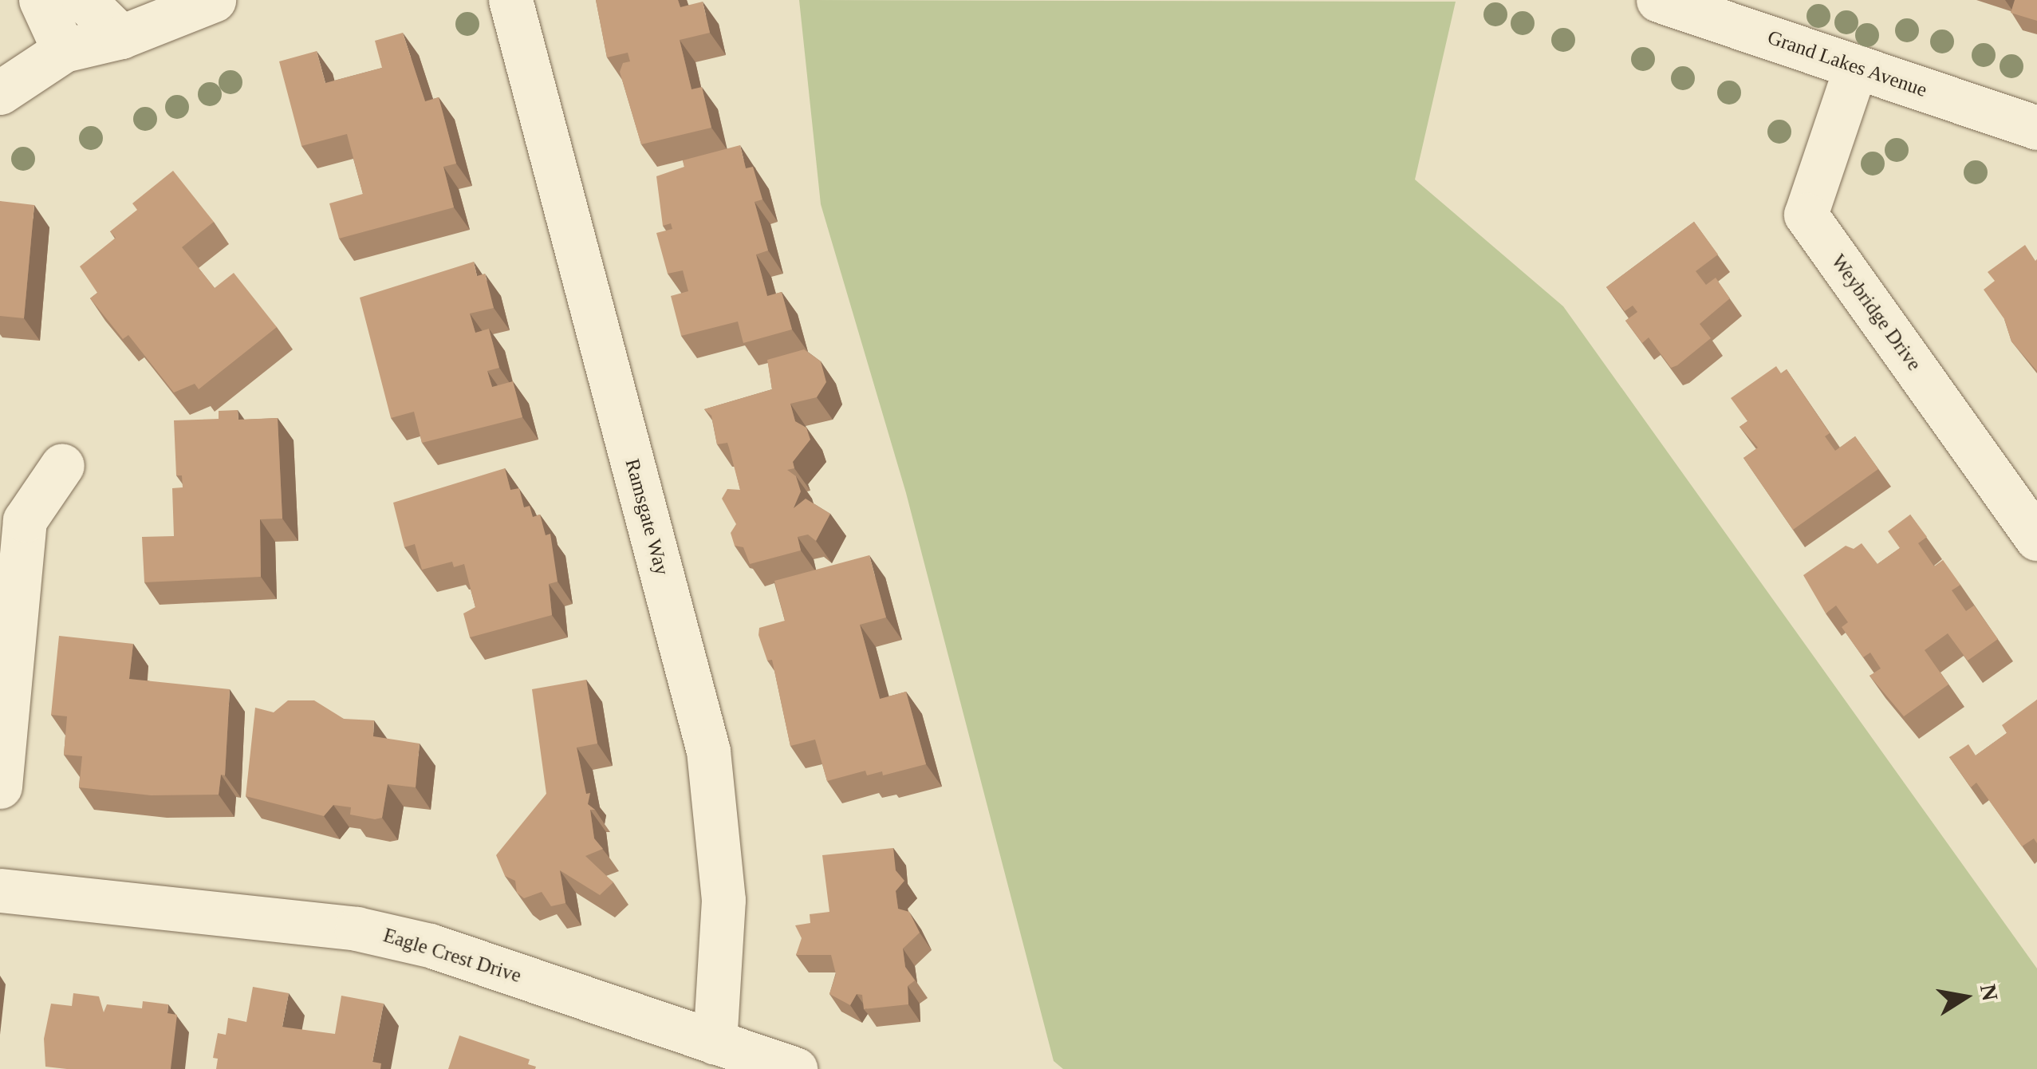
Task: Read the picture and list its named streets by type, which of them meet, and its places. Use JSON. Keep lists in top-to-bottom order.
{
  "streets": {
    "street": [
      "Grand Lakes Avenue",
      "Weybridge Drive",
      "Ramsgate Way",
      "Eagle Crest Drive"
    ]
  },
  "crossings": [
    ["Grand Lakes Avenue", "Weybridge Drive"],
    ["Ramsgate Way", "Eagle Crest Drive"]
  ],
  "north": "right"
}
